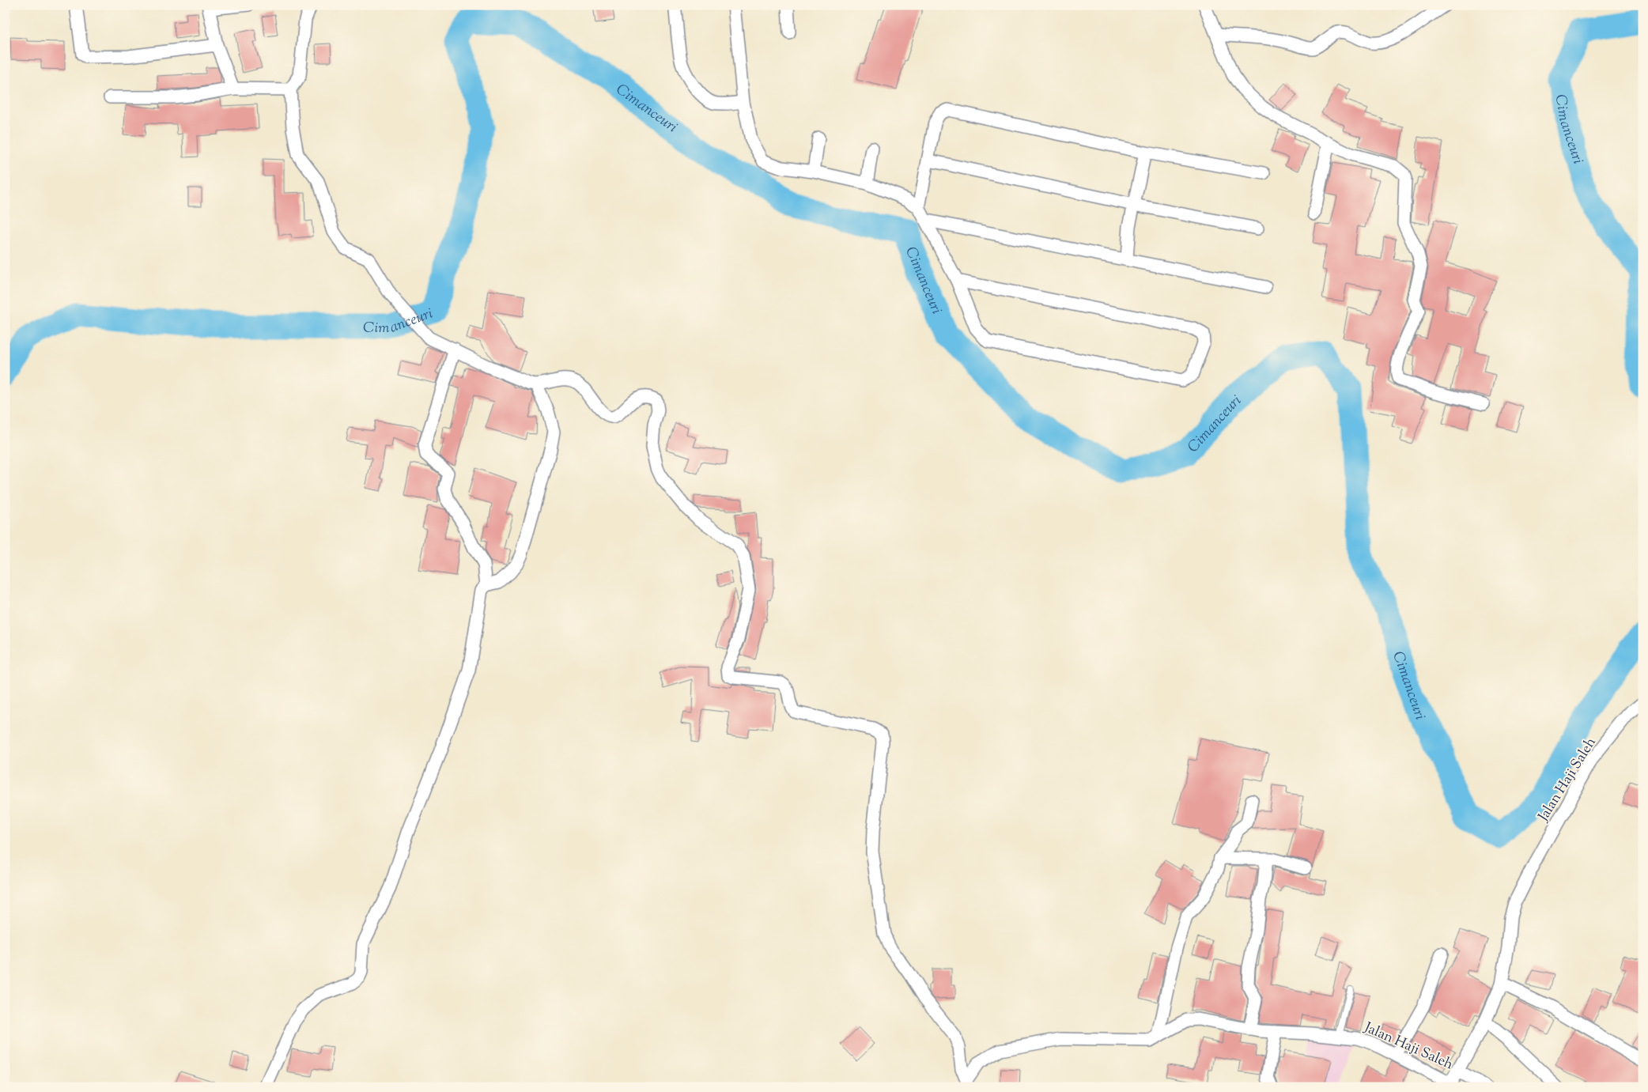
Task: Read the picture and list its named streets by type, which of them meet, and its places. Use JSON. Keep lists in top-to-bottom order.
{
  "streets": {
    "street": ["Jalan Haji Saleh"]
  },
  "water": ["Cimanceuri"]
}
